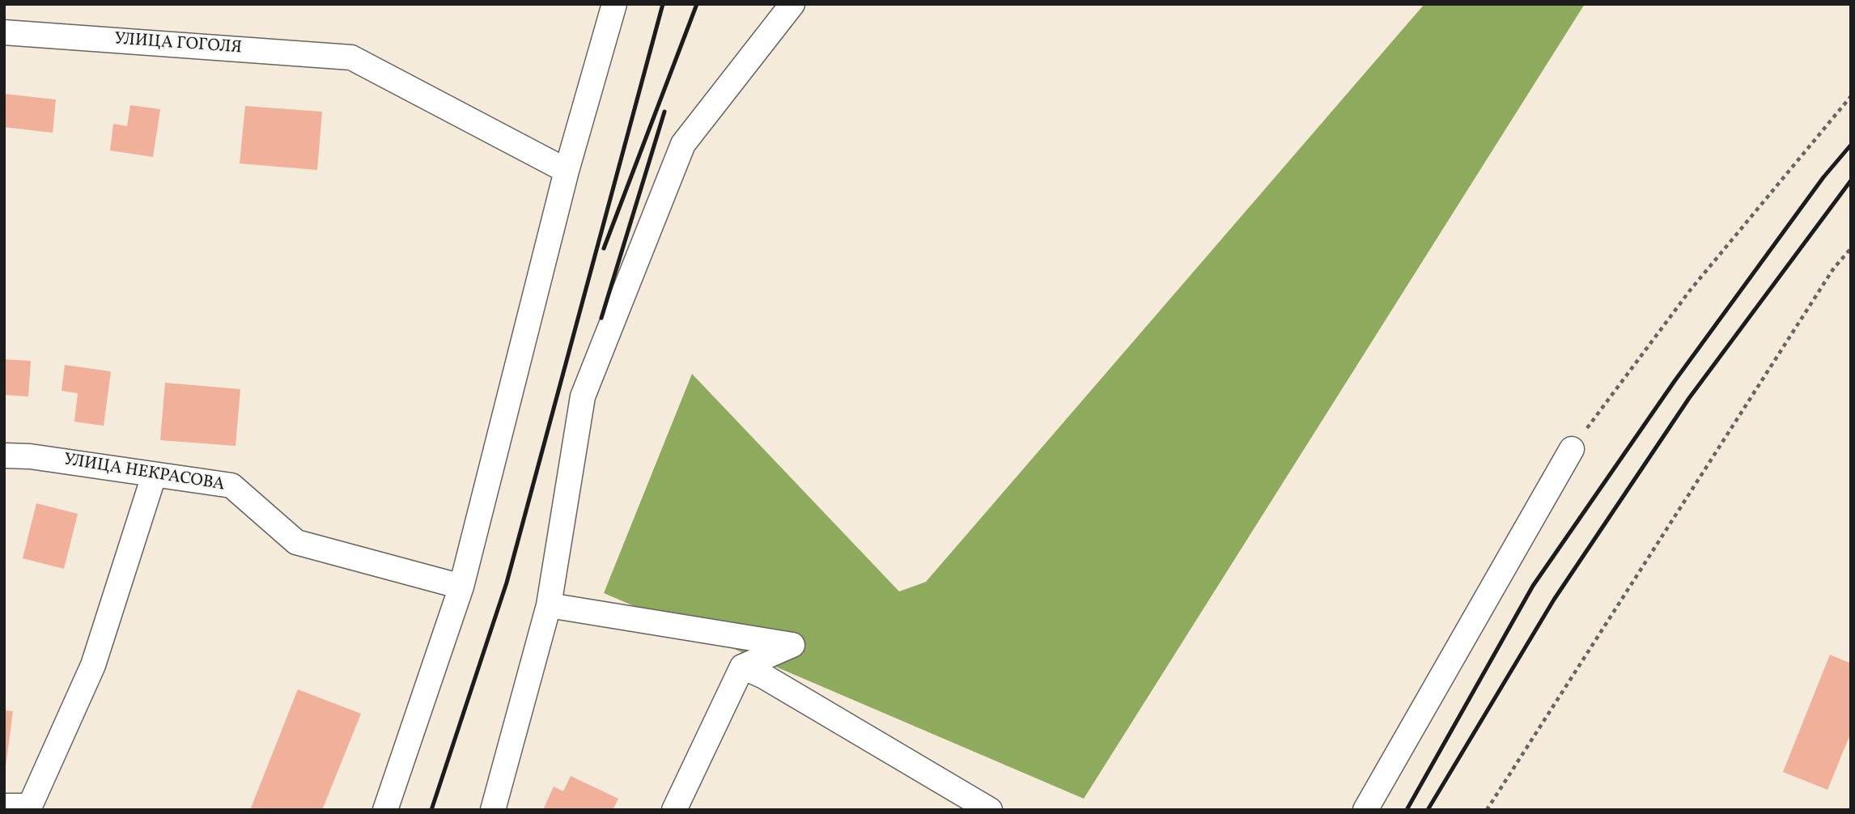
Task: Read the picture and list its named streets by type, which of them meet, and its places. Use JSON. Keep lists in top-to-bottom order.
{
  "streets": {
    "street": ["УЛИЦА ГОГОЛЯ", "УЛИЦА НЕКРАСОВА"]
  }
}
